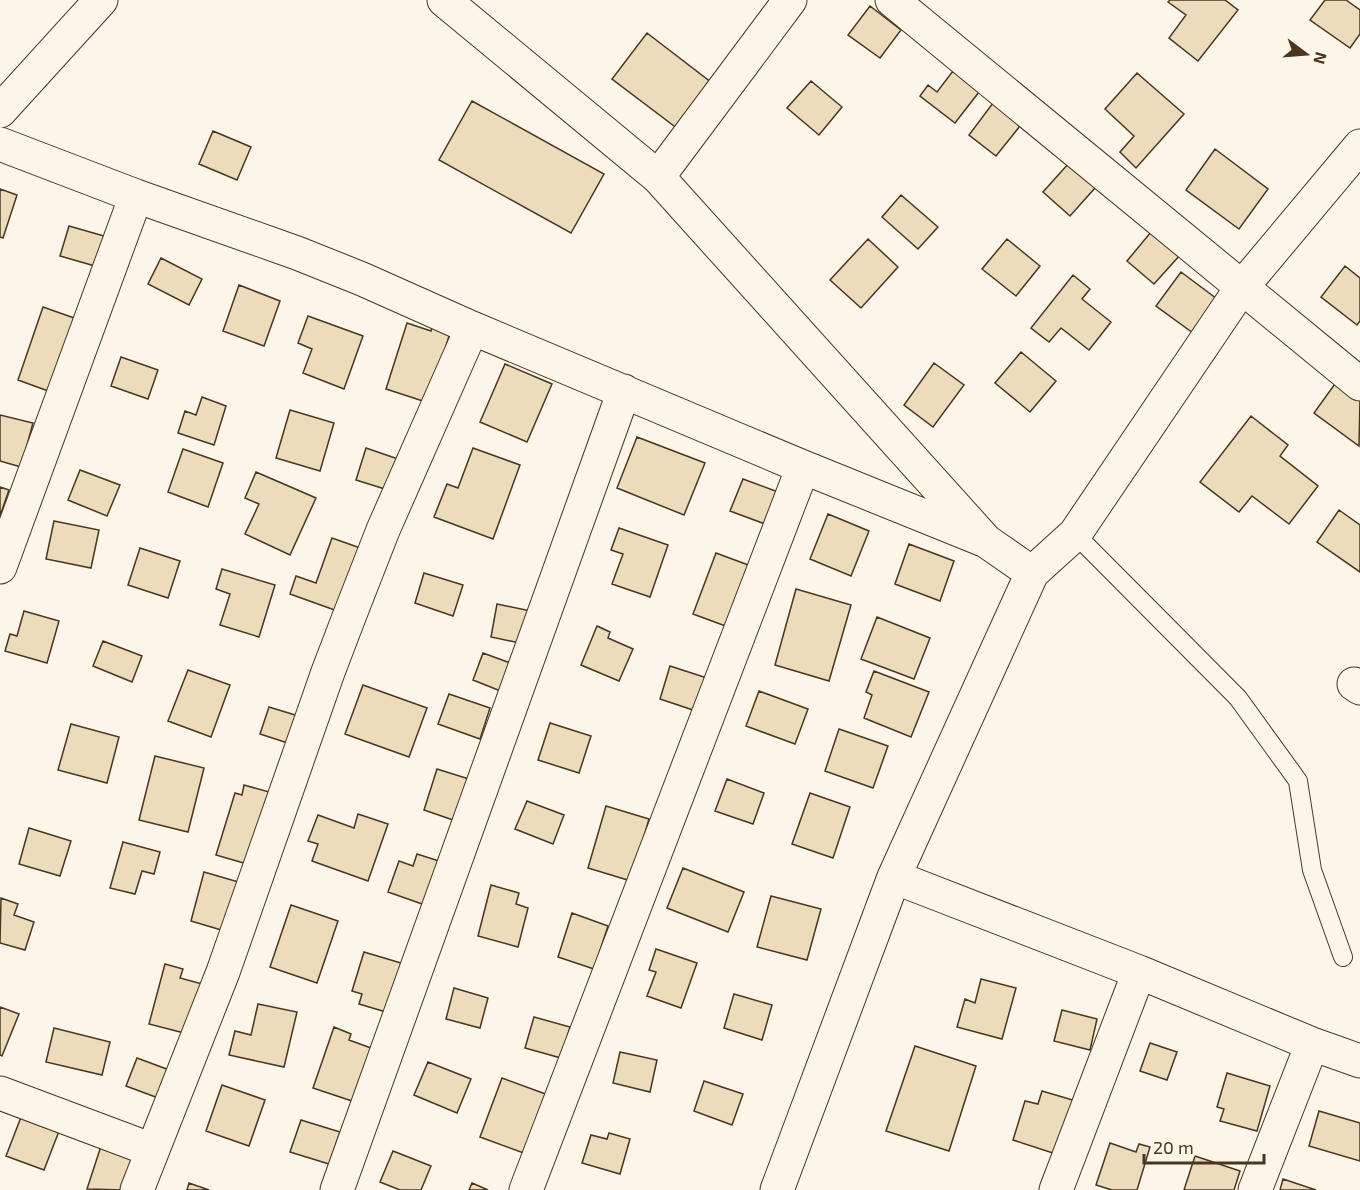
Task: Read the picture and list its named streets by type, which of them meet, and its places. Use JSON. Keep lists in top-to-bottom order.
{
  "scale_bar": "20 m",
  "north": "right"
}
